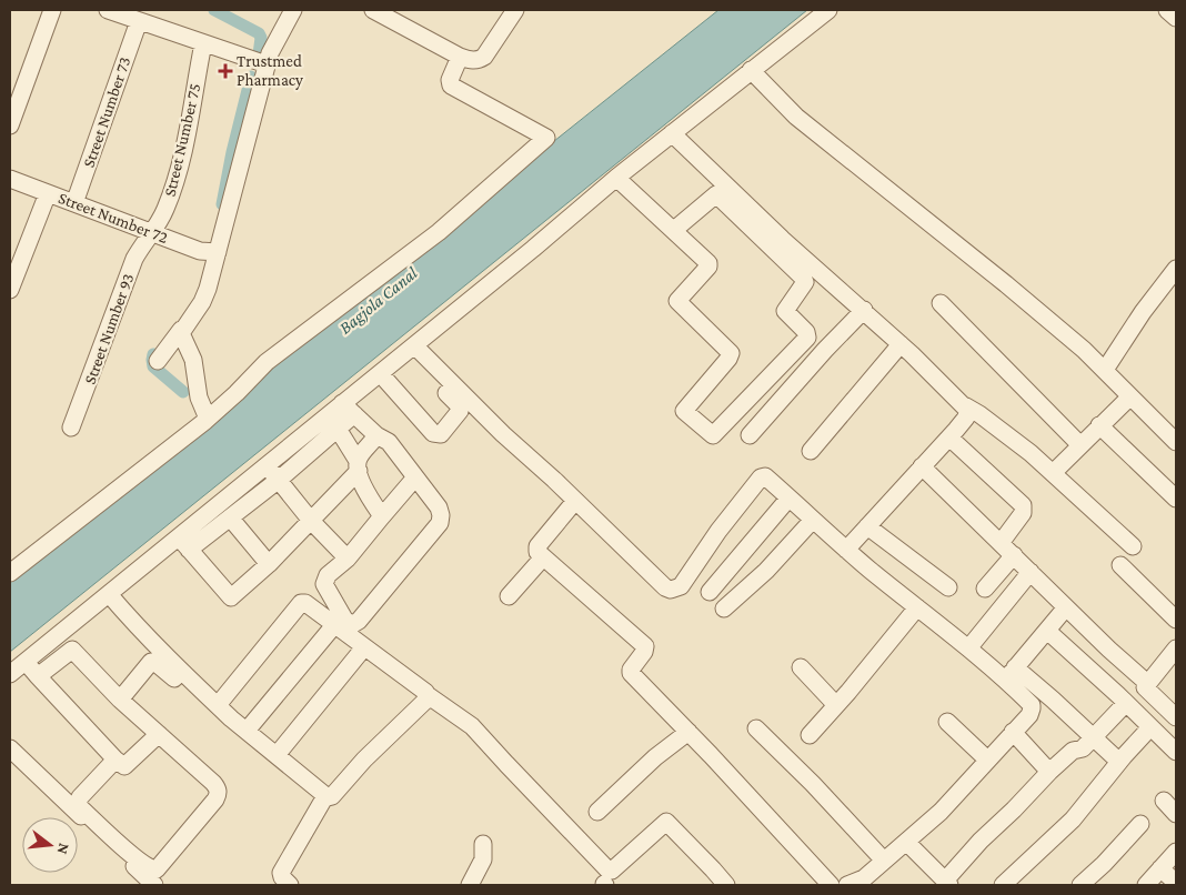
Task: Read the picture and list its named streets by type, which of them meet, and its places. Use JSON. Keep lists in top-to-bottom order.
{
  "streets": {
    "street": [
      "Street Number 73",
      "Street Number 75",
      "Street Number 72",
      "Street Number 93"
    ]
  },
  "crossings": [
    ["Street Number 73", "Street Number 72"],
    ["Street Number 75", "Street Number 72"],
    ["Street Number 75", "Street Number 93"],
    ["Street Number 72", "Street Number 93"]
  ],
  "water": ["Bagjola Canal"],
  "places": {
    "health": ["Trustmed Pharmacy"]
  },
  "north": "right"
}
